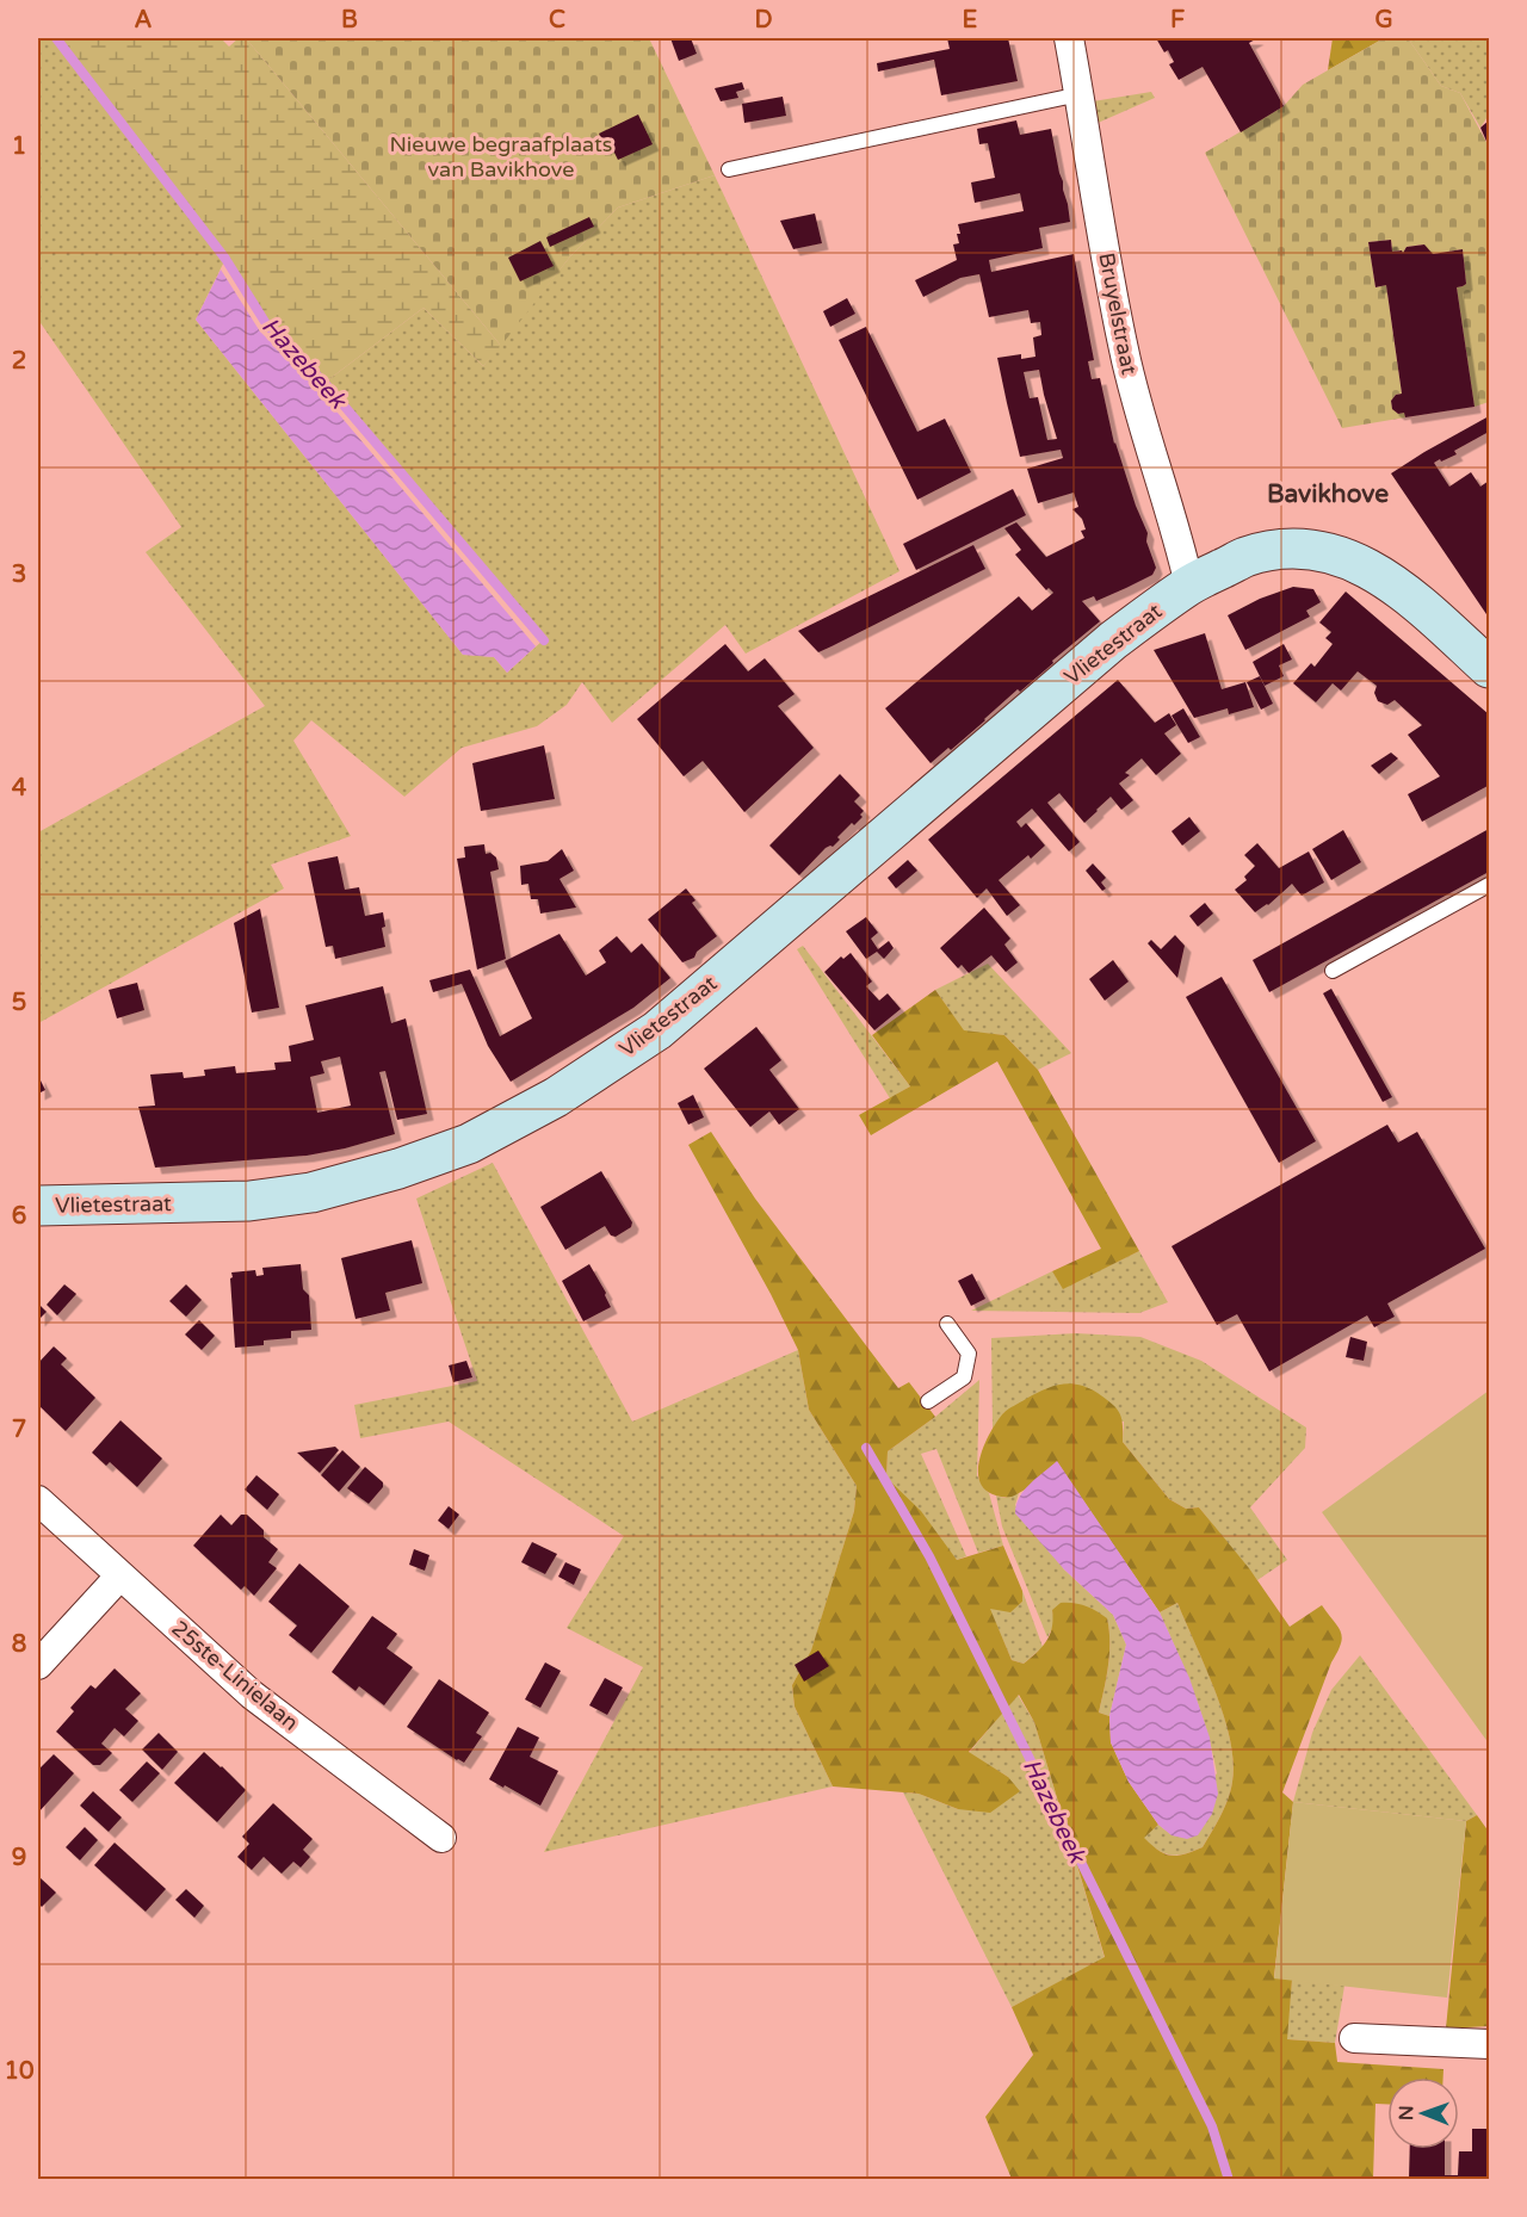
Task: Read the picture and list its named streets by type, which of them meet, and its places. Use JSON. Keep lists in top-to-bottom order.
{
  "streets": {
    "street": ["Bruyelstraat", "Vlietestraat", "25ste-Linielaan"]
  },
  "crossings": [
    ["Bruyelstraat", "Vlietestraat"]
  ],
  "districts": ["Bavikhove"],
  "water": ["Hazebeek"],
  "parks": ["Nieuwe begraafplaats van Bavikhove"],
  "north": "left",
  "grid": {
    "columns": [
      "A",
      "B",
      "C",
      "D",
      "E",
      "F",
      "G"
    ],
    "rows": [
      "1",
      "2",
      "3",
      "4",
      "5",
      "6",
      "7",
      "8",
      "9",
      "10"
    ]
  }
}
